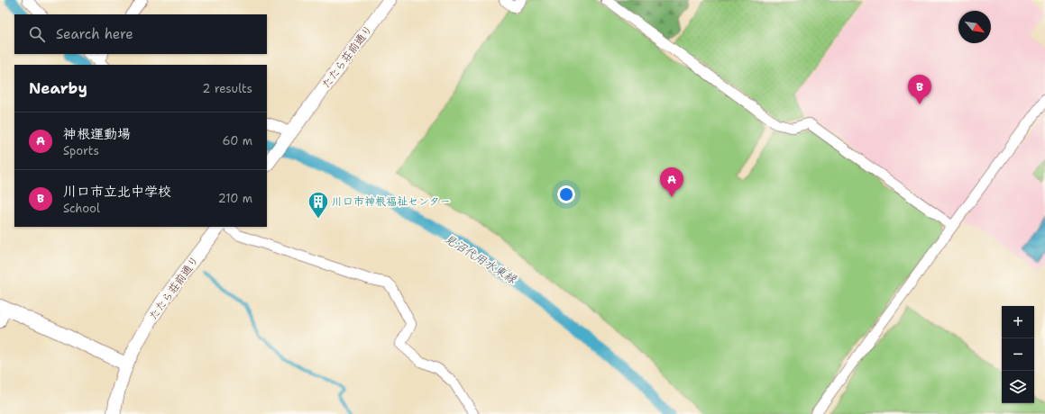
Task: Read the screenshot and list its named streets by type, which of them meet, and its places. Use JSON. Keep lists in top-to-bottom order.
{
  "streets": {
    "street": ["たたら荘前通り"]
  },
  "water": ["見沼代用水東縁"],
  "places": {
    "building": ["川口市神根福祉センター"]
  },
  "north": "bottom right",
  "page": {
    "search": "Search here",
    "heading": ["Nearby", "2 results"],
    "pins": ["B", "A"],
    "list": [
      {
        "mark": "A",
        "name": "神根運動場",
        "note": "Sports",
        "value": "60 m"
      },
      {
        "mark": "B",
        "name": "川口市立北中学校",
        "note": "School",
        "value": "210 m"
      }
    ],
    "map_buttons": ["+", "−"]
  }
}
